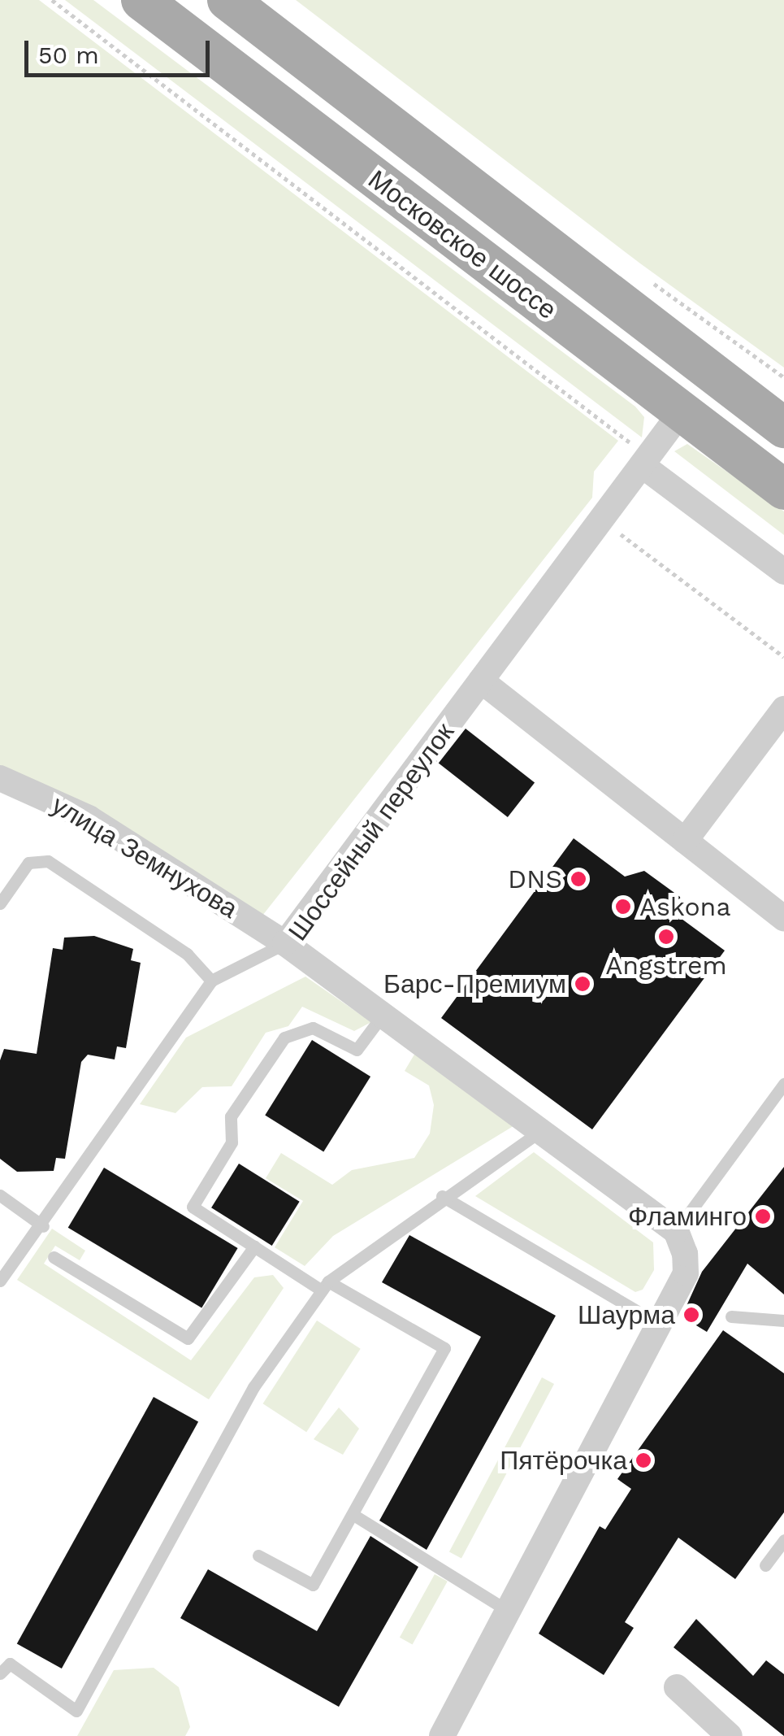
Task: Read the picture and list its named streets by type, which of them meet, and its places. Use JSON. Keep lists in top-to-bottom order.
{
  "streets": {
    "main road": ["Московское шоссе"],
    "street": ["Шоссейный переулок", "улица Земнухова"]
  },
  "crossings": [
    ["Московское шоссе", "Шоссейный переулок"],
    ["Шоссейный переулок", "улица Земнухова"]
  ],
  "places": [
    "DNS",
    "Askona",
    "Angstrem",
    "Барс-Премиум",
    "Фламинго",
    "Шаурма",
    "Пятёрочка"
  ],
  "scale_bar": "50 m"
}
